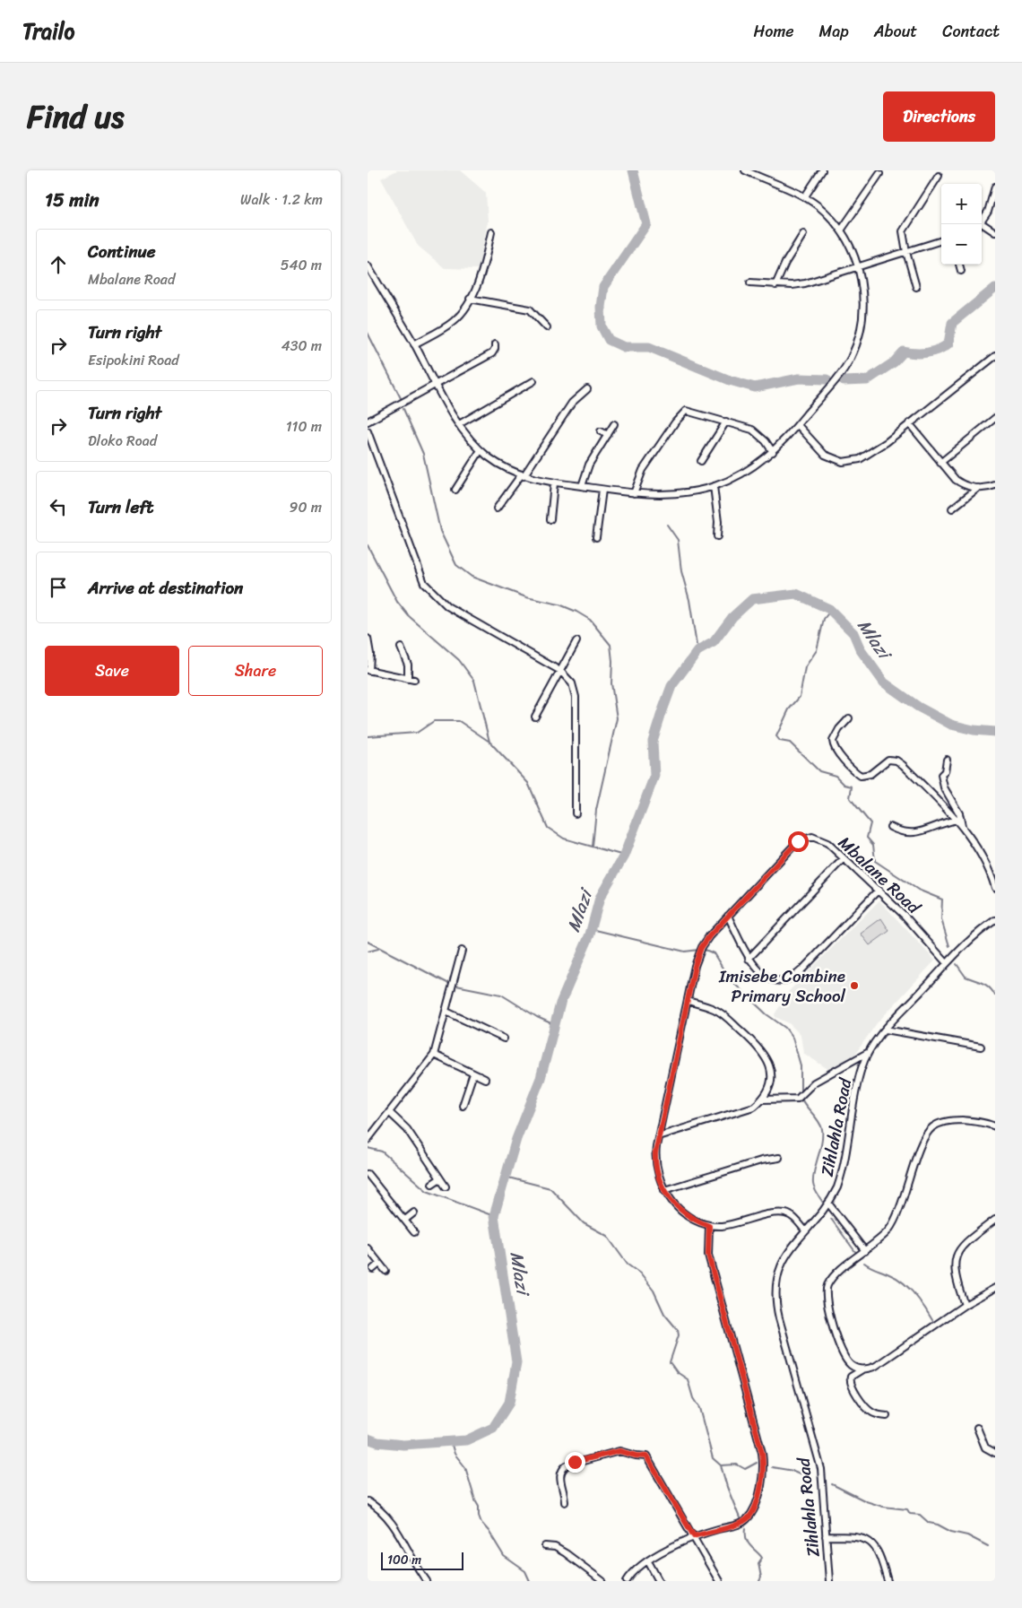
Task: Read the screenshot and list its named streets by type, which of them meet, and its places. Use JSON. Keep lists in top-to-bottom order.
{
  "streets": {
    "street": ["Mbalane Road", "Zihlahla Road"]
  },
  "crossings": [
    ["Mbalane Road", "Zihlahla Road"]
  ],
  "water": ["Mlazi"],
  "places": ["Imisebe Combine Primary School"],
  "scale_bar": "100 m",
  "page": {
    "header": "Trailo",
    "nav": [
      "Home",
      "Map",
      "About",
      "Contact"
    ],
    "title": "Find us",
    "buttons": [
      "Directions",
      ["Save", "Share"]
    ],
    "heading": ["15 min", "Walk · 1.2 km"],
    "map_buttons": ["+", "−"],
    "list": [
      ["Continue", "Mbalane Road", "540 m"],
      ["Turn right", "Esipokini Road", "430 m"],
      ["Turn right", "Dloko Road", "110 m"],
      ["Turn left", "90 m"],
      "Arrive at destination"
    ],
    "scale": "100 m"
  }
}
